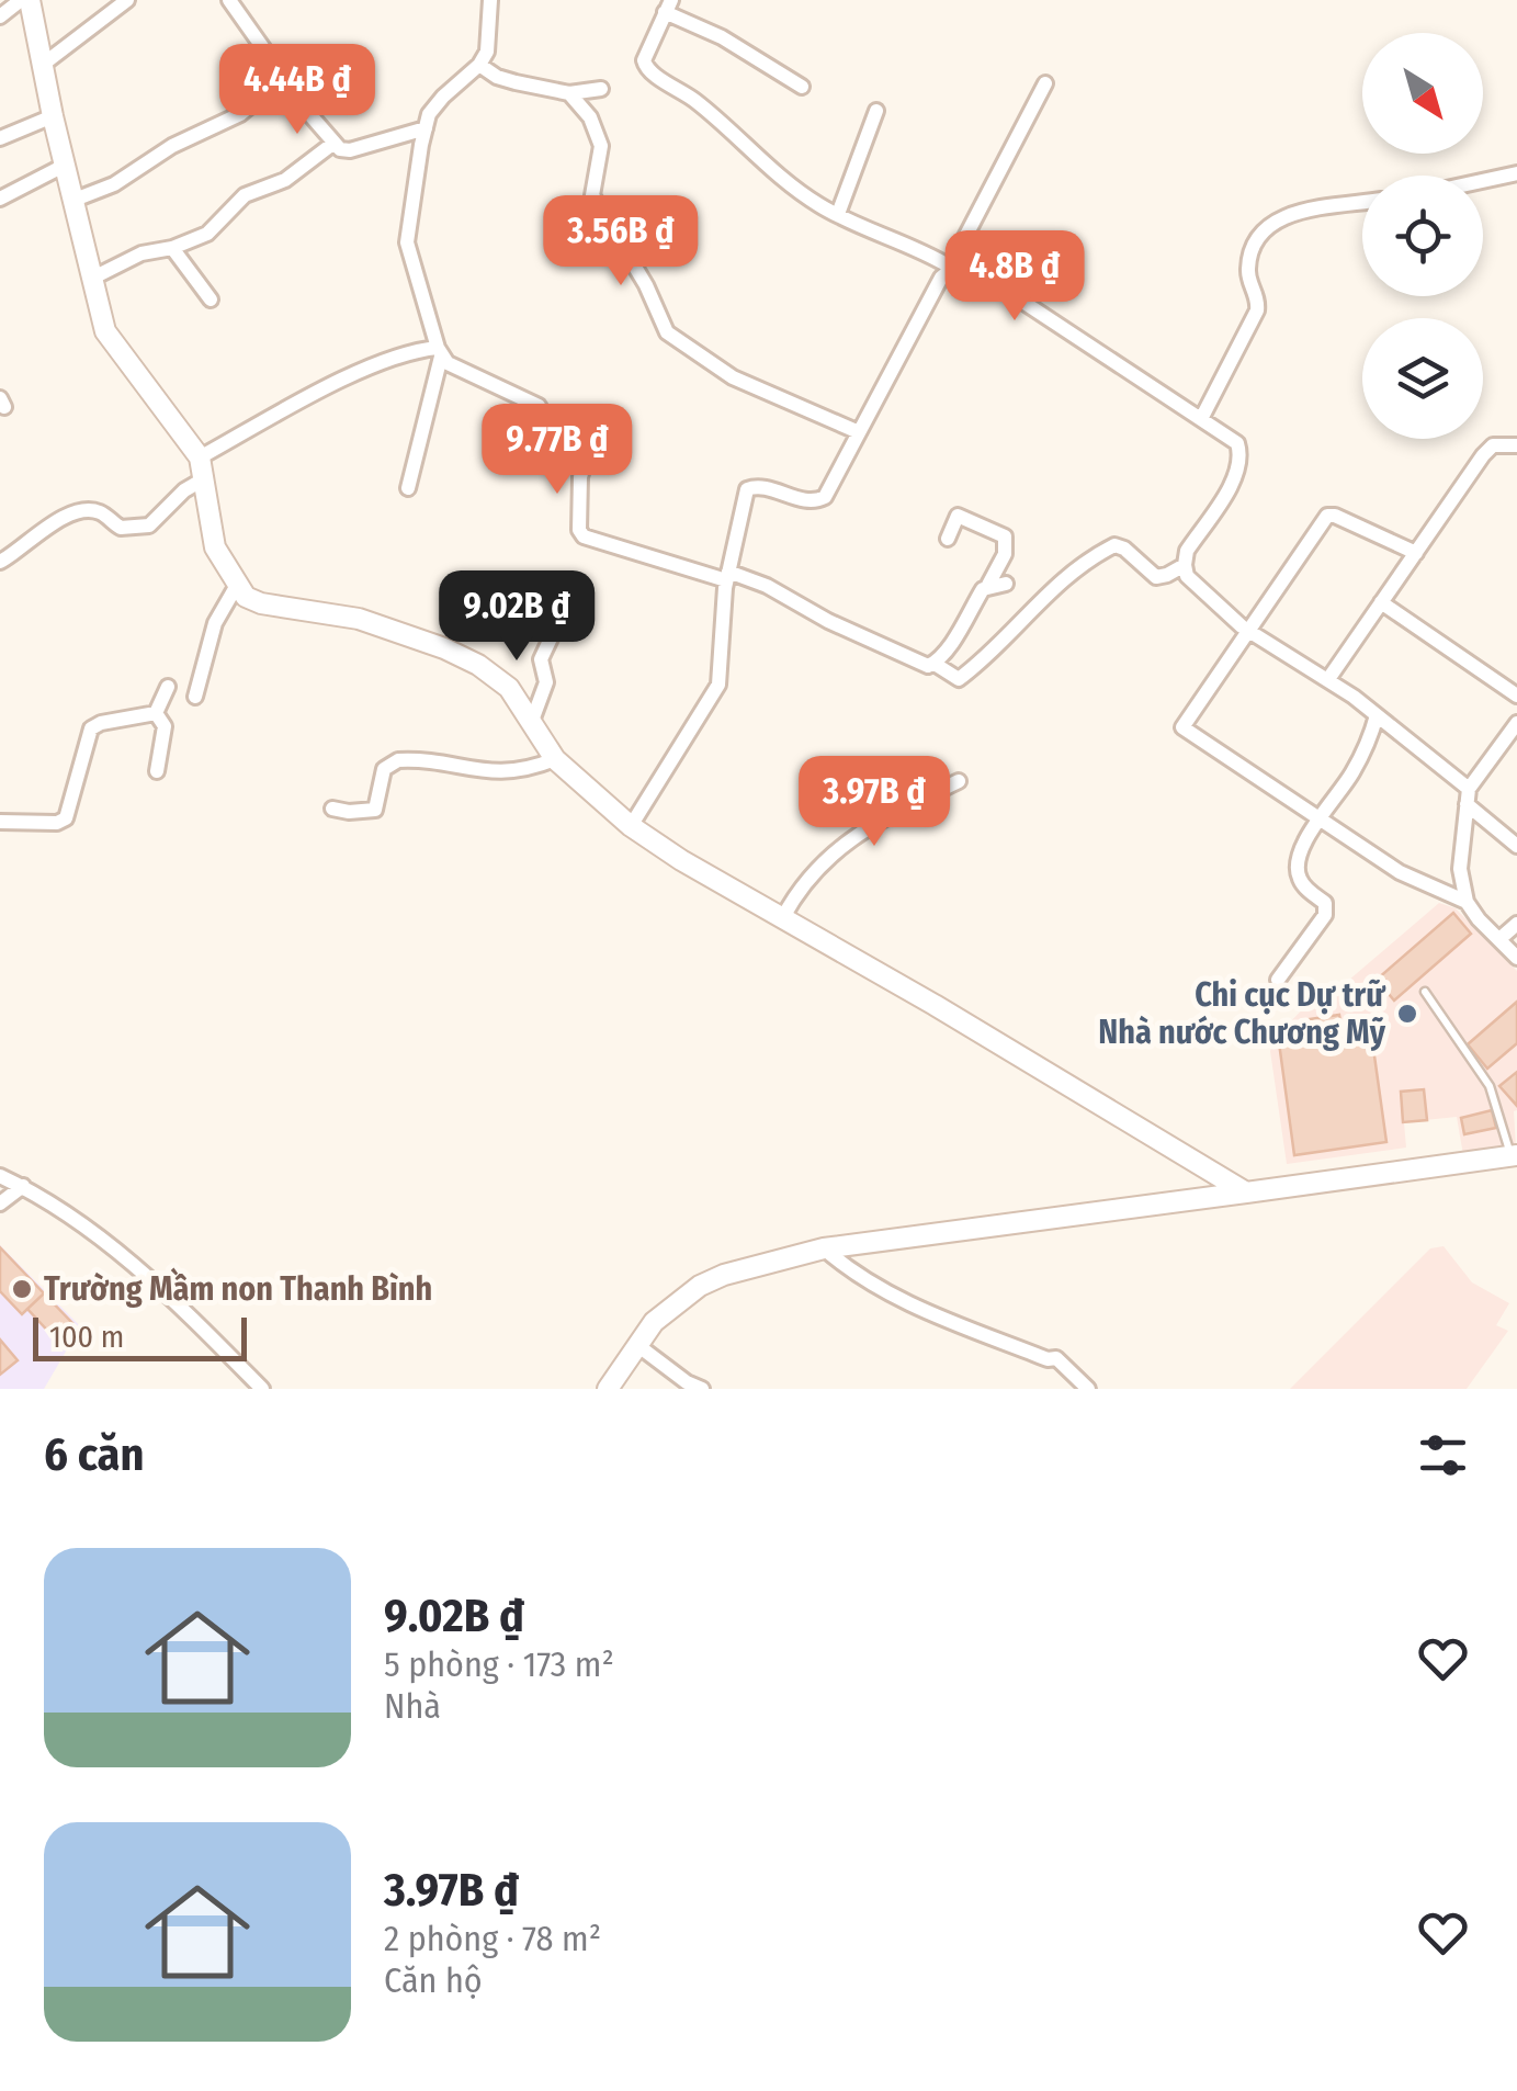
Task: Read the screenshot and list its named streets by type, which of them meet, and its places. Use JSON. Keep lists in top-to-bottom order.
{
  "places": ["Chi cục Dự trữ Nhà nước Chương Mỹ", "Trường Mầm non Thanh Bình"],
  "scale_bar": "100 m",
  "north": "bottom right",
  "page": {
    "price": [
      "4.44B ₫",
      "3.56B ₫",
      "4.8B ₫",
      "9.77B ₫",
      "9.02B ₫",
      "3.97B ₫"
    ],
    "scale": "100 m",
    "heading": "6 căn",
    "list": [
      {
        "name": "9.02B ₫",
        "note": "5 phòng · 173 m² · Nhà"
      },
      {
        "name": "3.97B ₫",
        "note": "2 phòng · 78 m² · Căn hộ"
      }
    ]
  }
}
